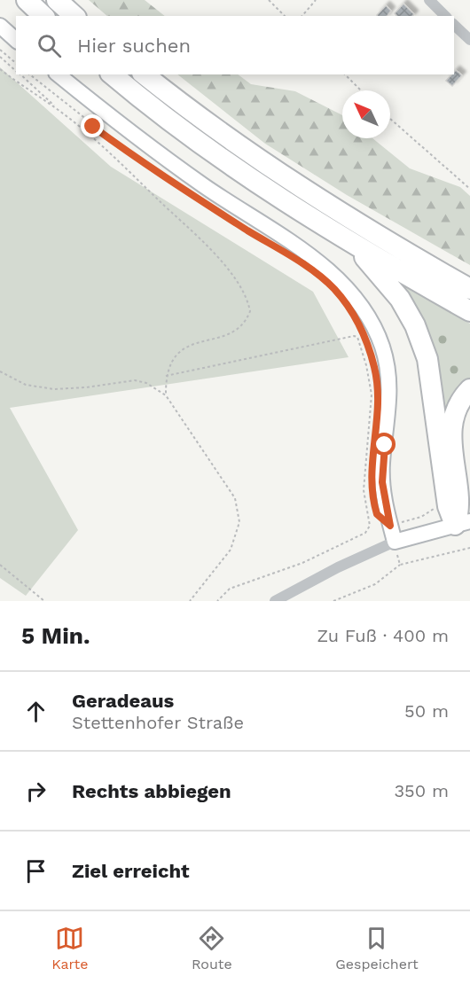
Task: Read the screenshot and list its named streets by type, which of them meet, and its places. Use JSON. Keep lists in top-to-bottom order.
{
  "north": "top left",
  "page": {
    "search": "Hier suchen",
    "heading": ["5 Min.", "Zu Fuß · 400 m"],
    "list": [
      ["Geradeaus", "Stettenhofer Straße", "50 m"],
      ["Rechts abbiegen", "350 m"],
      "Ziel erreicht"
    ],
    "nav": ["Karte", "Route", "Gespeichert"]
  }
}
